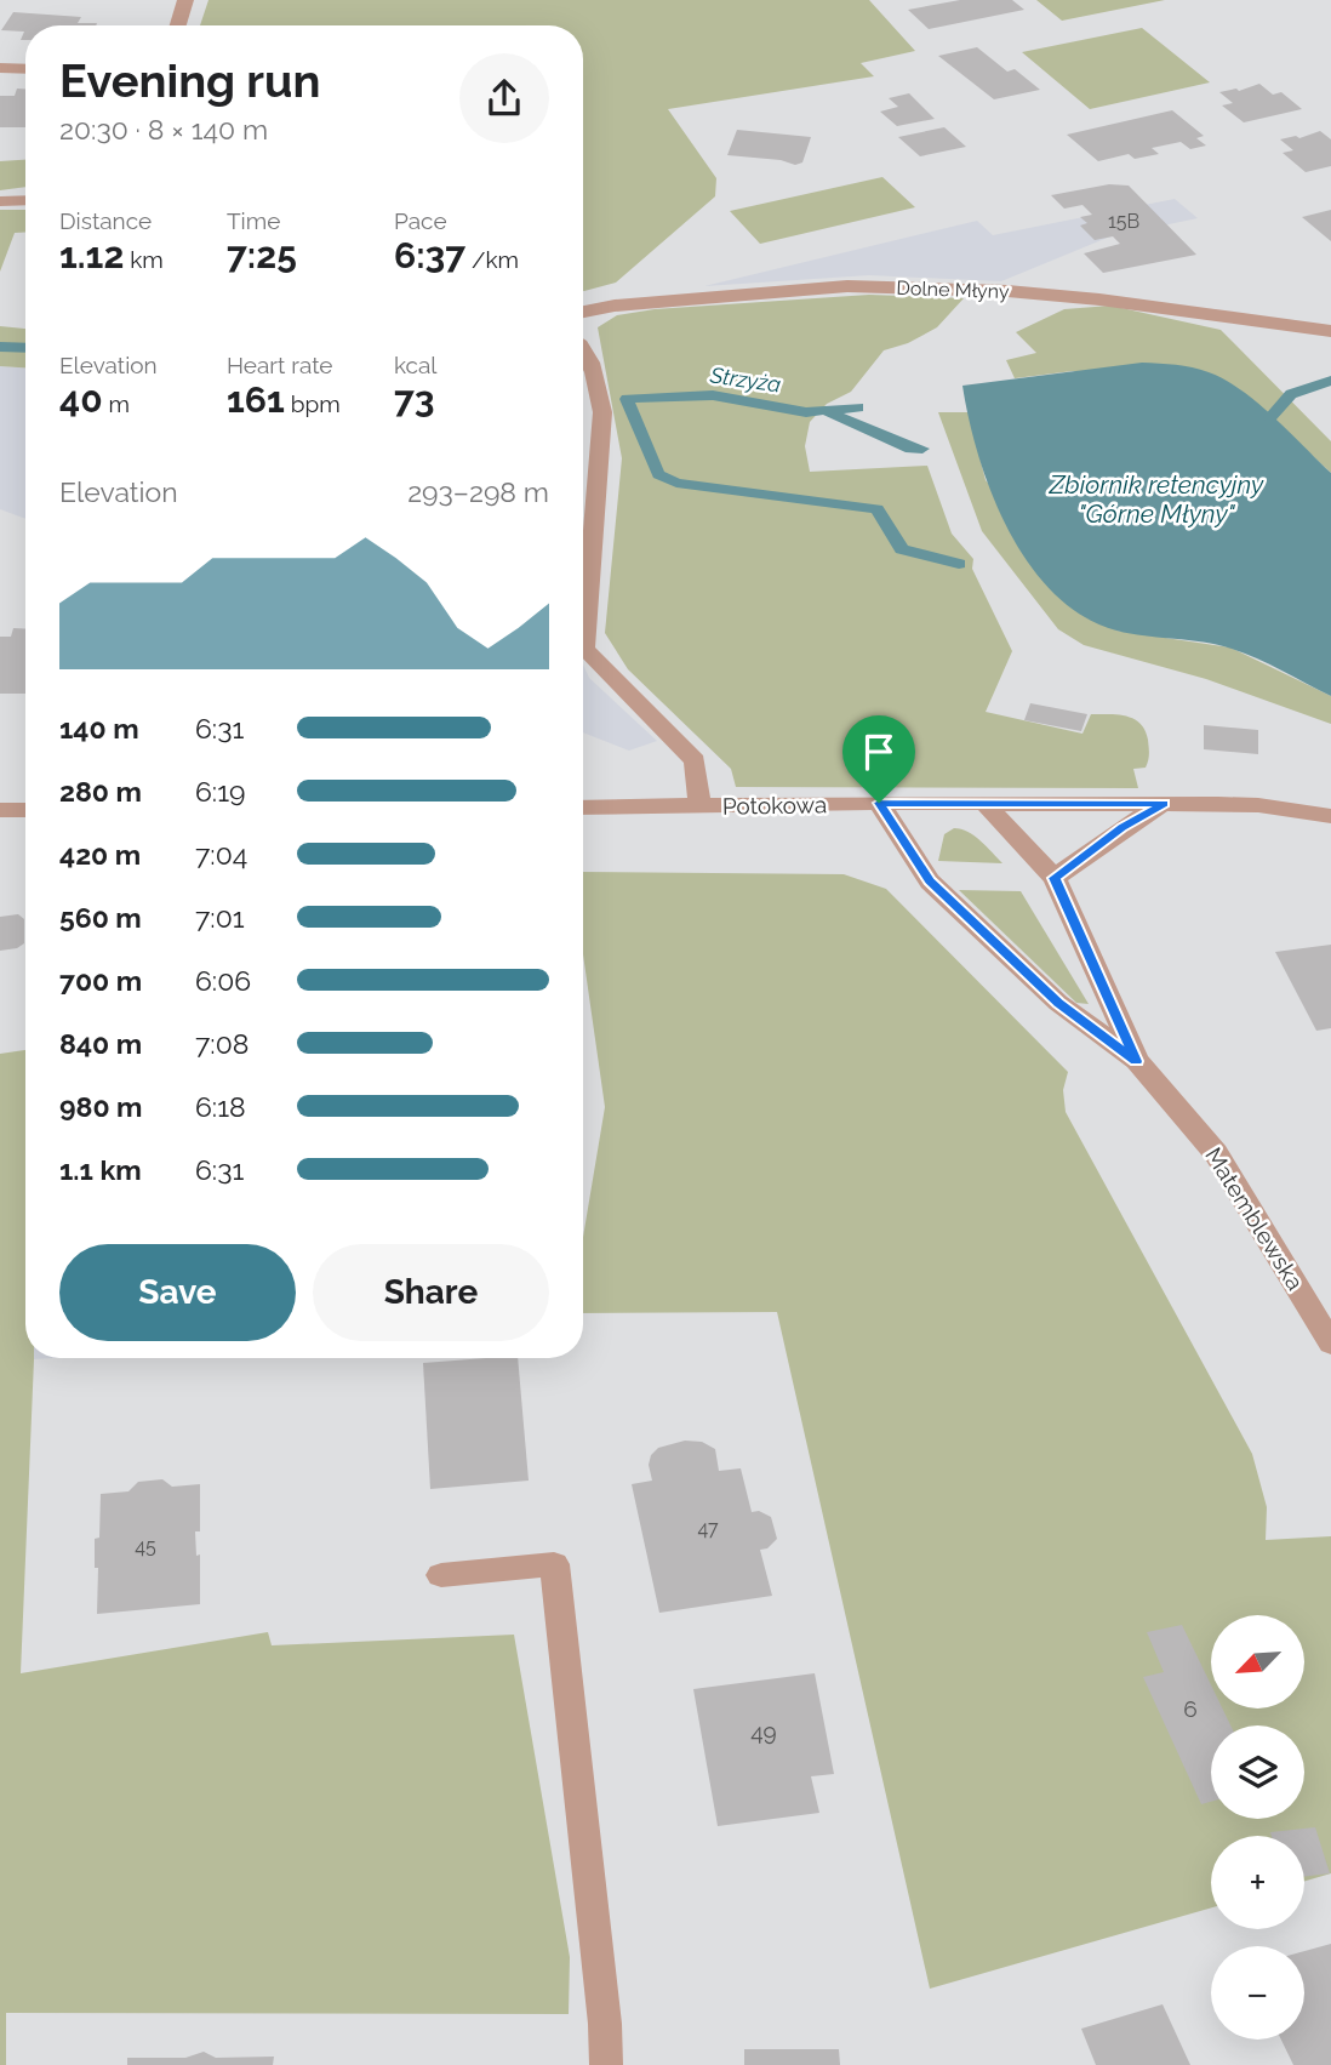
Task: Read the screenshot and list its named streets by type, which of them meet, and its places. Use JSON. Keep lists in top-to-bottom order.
{
  "streets": {
    "street": ["Dolne Młyny", "Potokowa", "Matemblewska"]
  },
  "crossings": [
    ["Potokowa", "Matemblewska"]
  ],
  "water": ["Strzyża", "Zbiornik retencyjny \"Górne Młyny\""],
  "house_numbers": [
    "15B",
    "47",
    "45",
    "6",
    "49"
  ],
  "north": "bottom left",
  "page": {
    "heading": ["Evening run", "20:30 · 8 × 140 m"],
    "stats": [
      ["Distance", "1.12 km"],
      ["Time", "7:25"],
      ["Pace", "6:37 /km"],
      ["Elevation", "40 m"],
      ["Heart rate", "161 bpm"],
      ["kcal", "73"]
    ],
    "chart": ["Elevation", "293–298 m"],
    "list": [
      {
        "name": "140 m",
        "note": "6:31"
      },
      {
        "name": "280 m",
        "note": "6:19"
      },
      {
        "name": "420 m",
        "note": "7:04"
      },
      {
        "name": "560 m",
        "note": "7:01"
      },
      {
        "name": "700 m",
        "note": "6:06"
      },
      {
        "name": "840 m",
        "note": "7:08"
      },
      {
        "name": "980 m",
        "note": "6:18"
      },
      {
        "name": "1.1 km",
        "note": "6:31"
      }
    ],
    "buttons": ["Save", "Share"],
    "map_buttons": ["+", "−"]
  }
}
